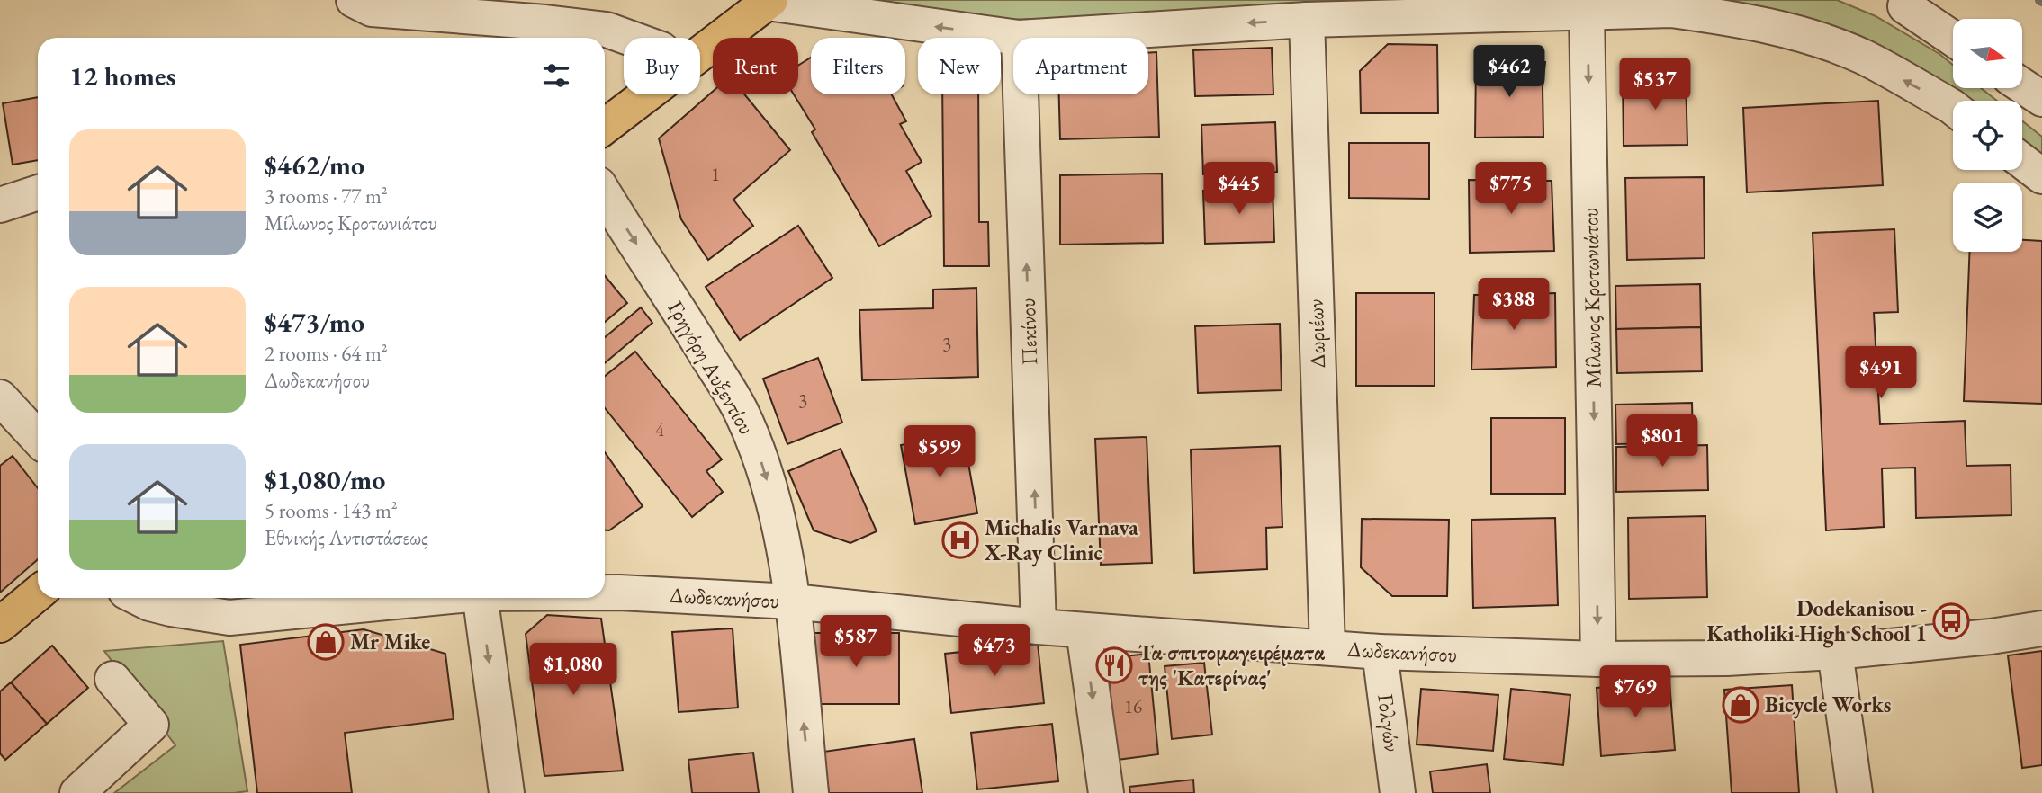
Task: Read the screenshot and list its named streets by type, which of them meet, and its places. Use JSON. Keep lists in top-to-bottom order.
{
  "streets": {
    "street": [
      "Μίλωνος Κροτωνιάτου",
      "Πεκίνου",
      "Δωριέων",
      "Γρηγόρη Αυξεντίου",
      "Δωδεκανήσου",
      "Γολγών"
    ]
  },
  "crossings": [
    ["Μίλωνος Κροτωνιάτου", "Δωδεκανήσου"],
    ["Πεκίνου", "Δωδεκανήσου"],
    ["Δωριέων", "Δωδεκανήσου"],
    ["Γρηγόρη Αυξεντίου", "Δωδεκανήσου"],
    ["Δωδεκανήσου", "Γολγών"]
  ],
  "one_way": ["Μίλωνος Κροτωνιάτου", "Πεκίνου"],
  "places": {
    "hospital": ["Michalis Varnava X-Ray Clinic"],
    "bus stop": ["Dodekanisou - Katholiki High School 1"],
    "shop": ["Mr Mike", "Bicycle Works"],
    "restaurant": ["Τα σπιτομαγειρέματα της 'Κατερίνας'"]
  },
  "house_numbers": [
    "1",
    "3",
    "3",
    "4",
    "16"
  ],
  "north": "right",
  "page": {
    "chip": [
      "Buy",
      "Rent",
      "Filters",
      "New",
      "Apartment"
    ],
    "heading": "12 homes",
    "price": [
      "$462",
      "$537",
      "$445",
      "$775",
      "$388",
      "$491",
      "$801",
      "$599",
      "$587",
      "$473",
      "$1,080",
      "$769"
    ],
    "list": [
      {
        "name": "$462/mo",
        "note": "3 rooms · 77 m² · Μίλωνος Κροτωνιάτου"
      },
      {
        "name": "$473/mo",
        "note": "2 rooms · 64 m² · Δωδεκανήσου"
      },
      {
        "name": "$1,080/mo",
        "note": "5 rooms · 143 m² · Εθνικής Αντιστάσεως"
      }
    ]
  }
}
